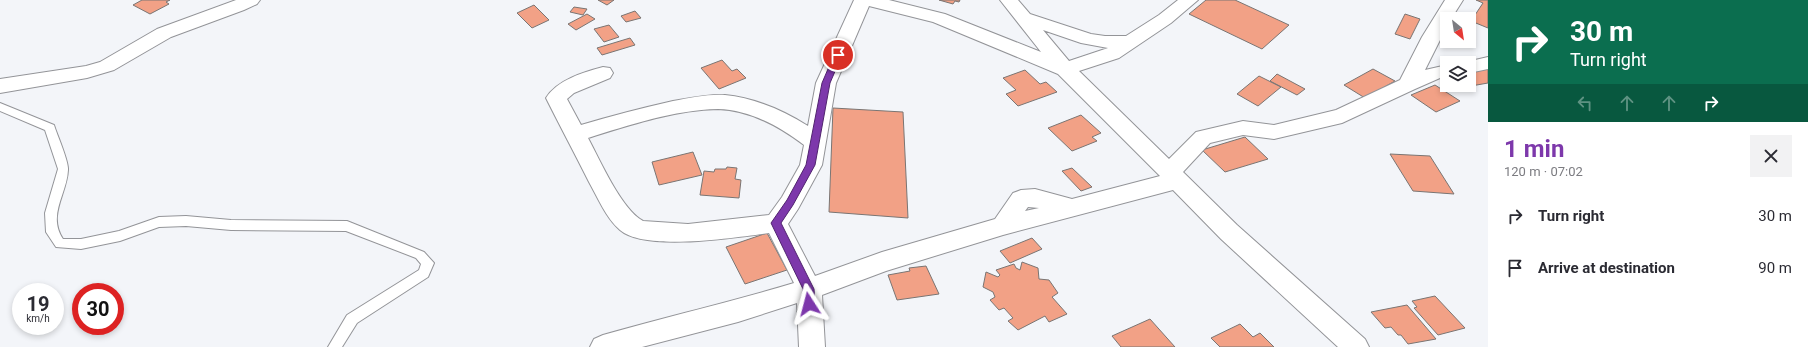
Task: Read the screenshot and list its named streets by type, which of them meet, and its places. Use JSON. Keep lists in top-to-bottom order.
{
  "north": "bottom right",
  "page": {
    "turn": ["30 m", "Turn right"],
    "heading": ["1 min", "120 m · 07:02"],
    "list": [
      {
        "name": "Turn right",
        "value": "30 m"
      },
      {
        "name": "Arrive at destination",
        "value": "90 m"
      }
    ],
    "speed": "19 km/h",
    "limit": "30"
  }
}
